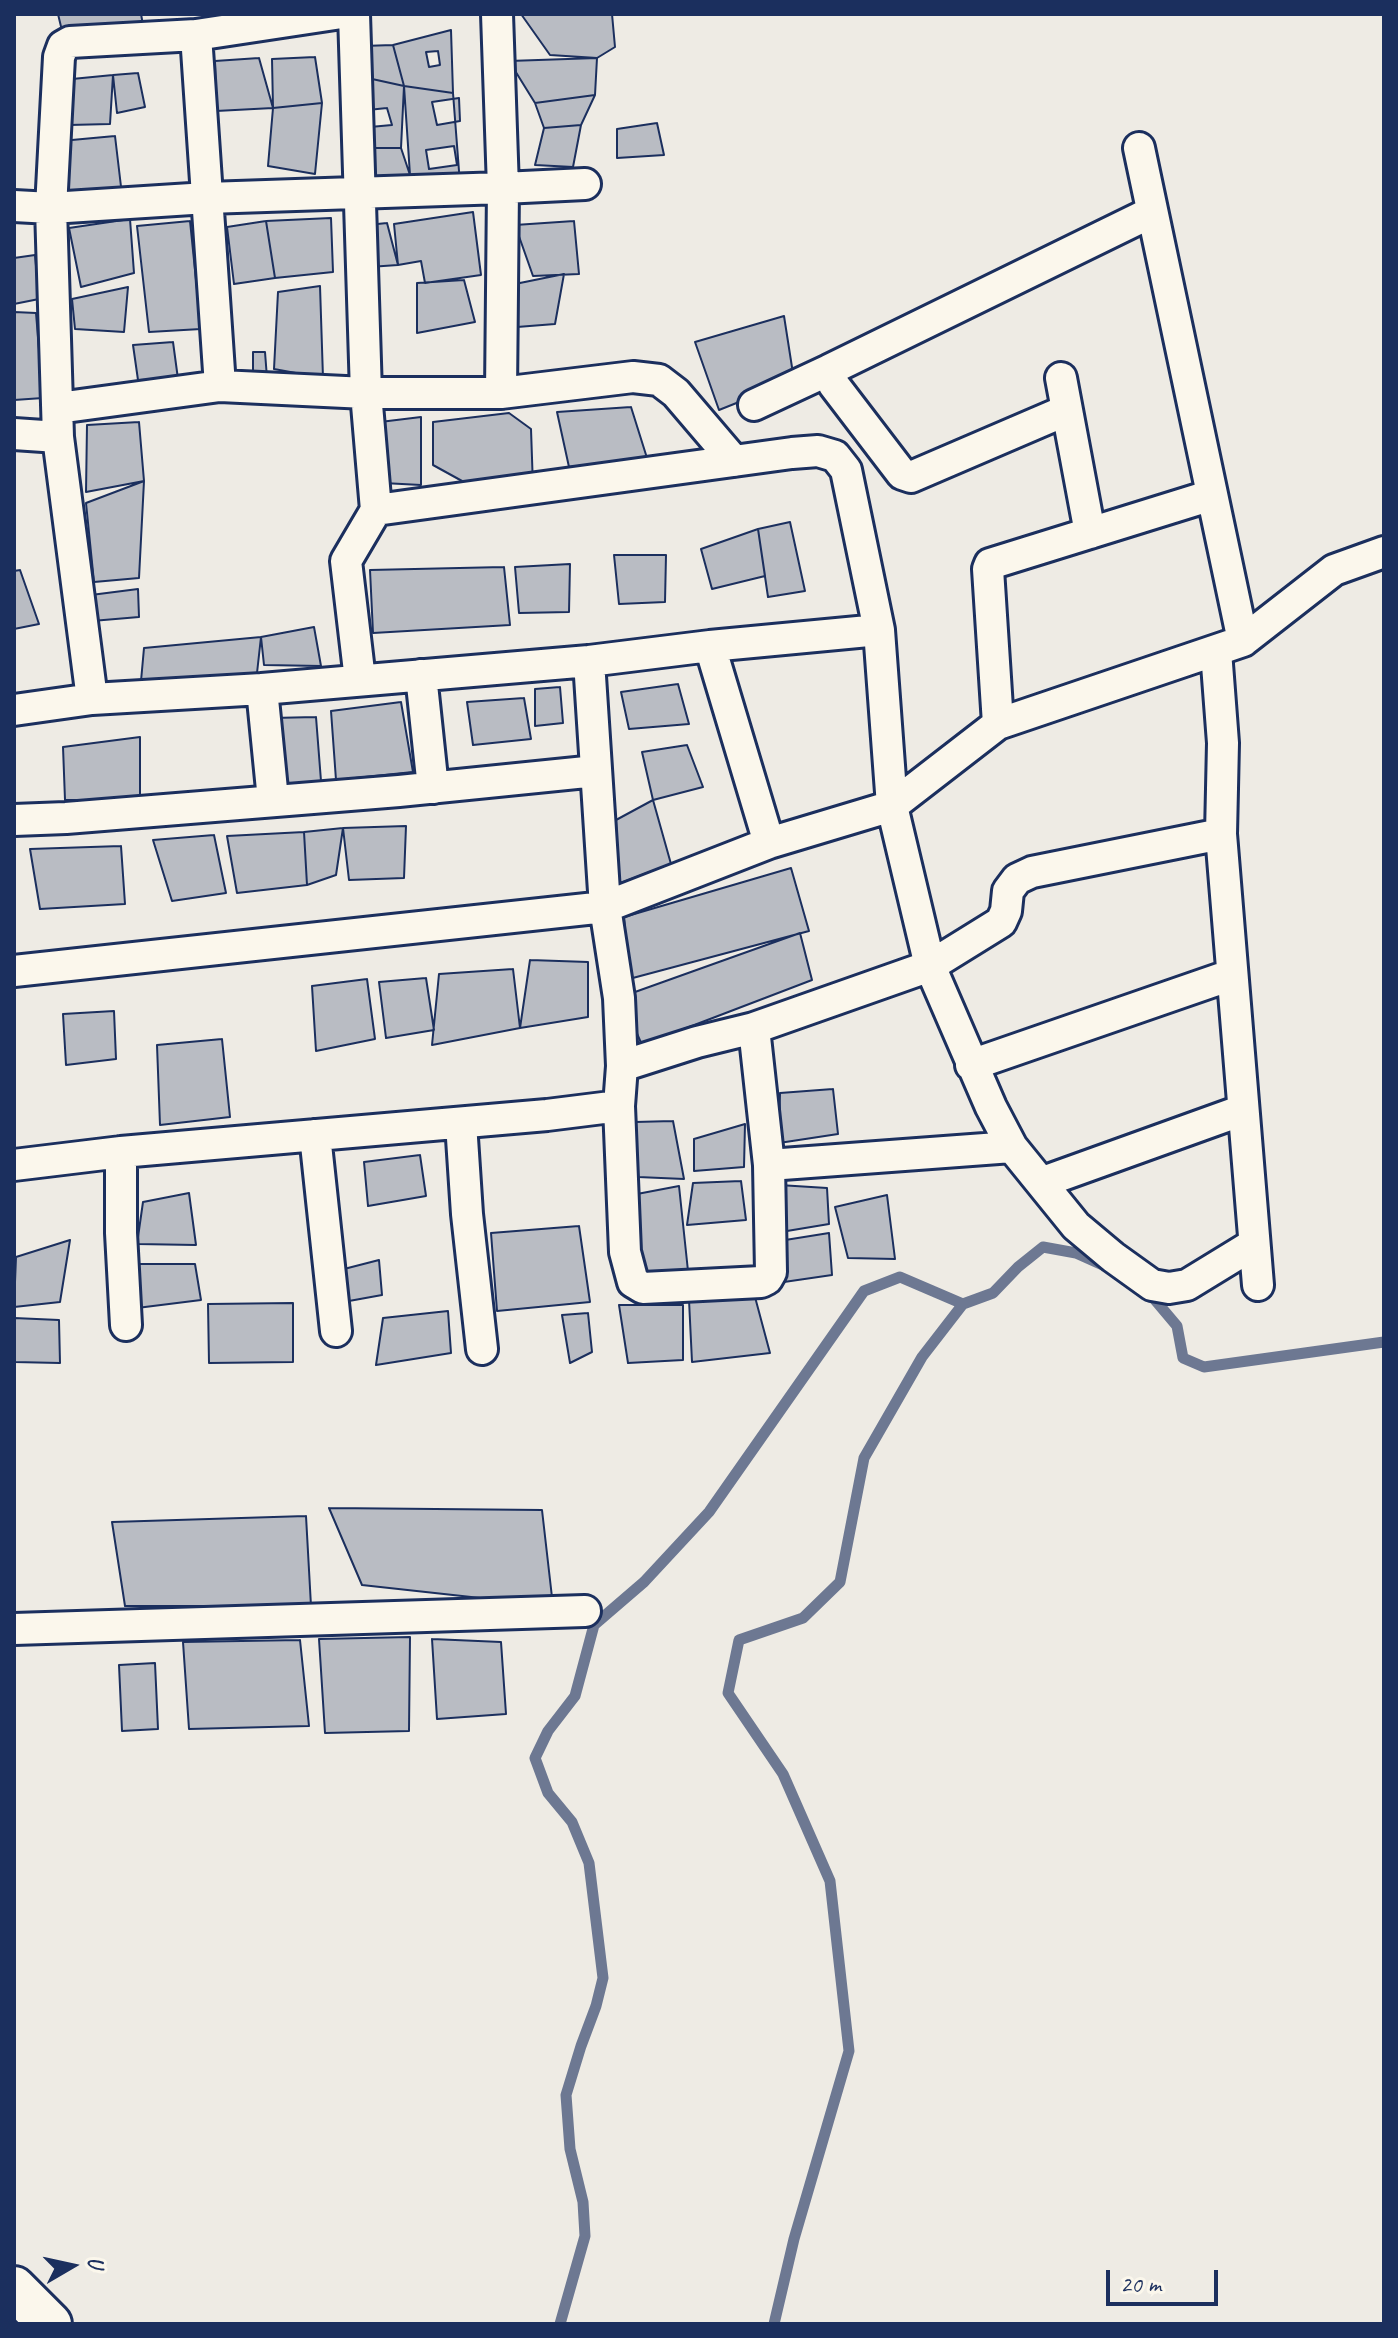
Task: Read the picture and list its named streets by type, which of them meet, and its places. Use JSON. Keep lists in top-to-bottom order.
{
  "scale_bar": "20 m",
  "north": "right"
}
